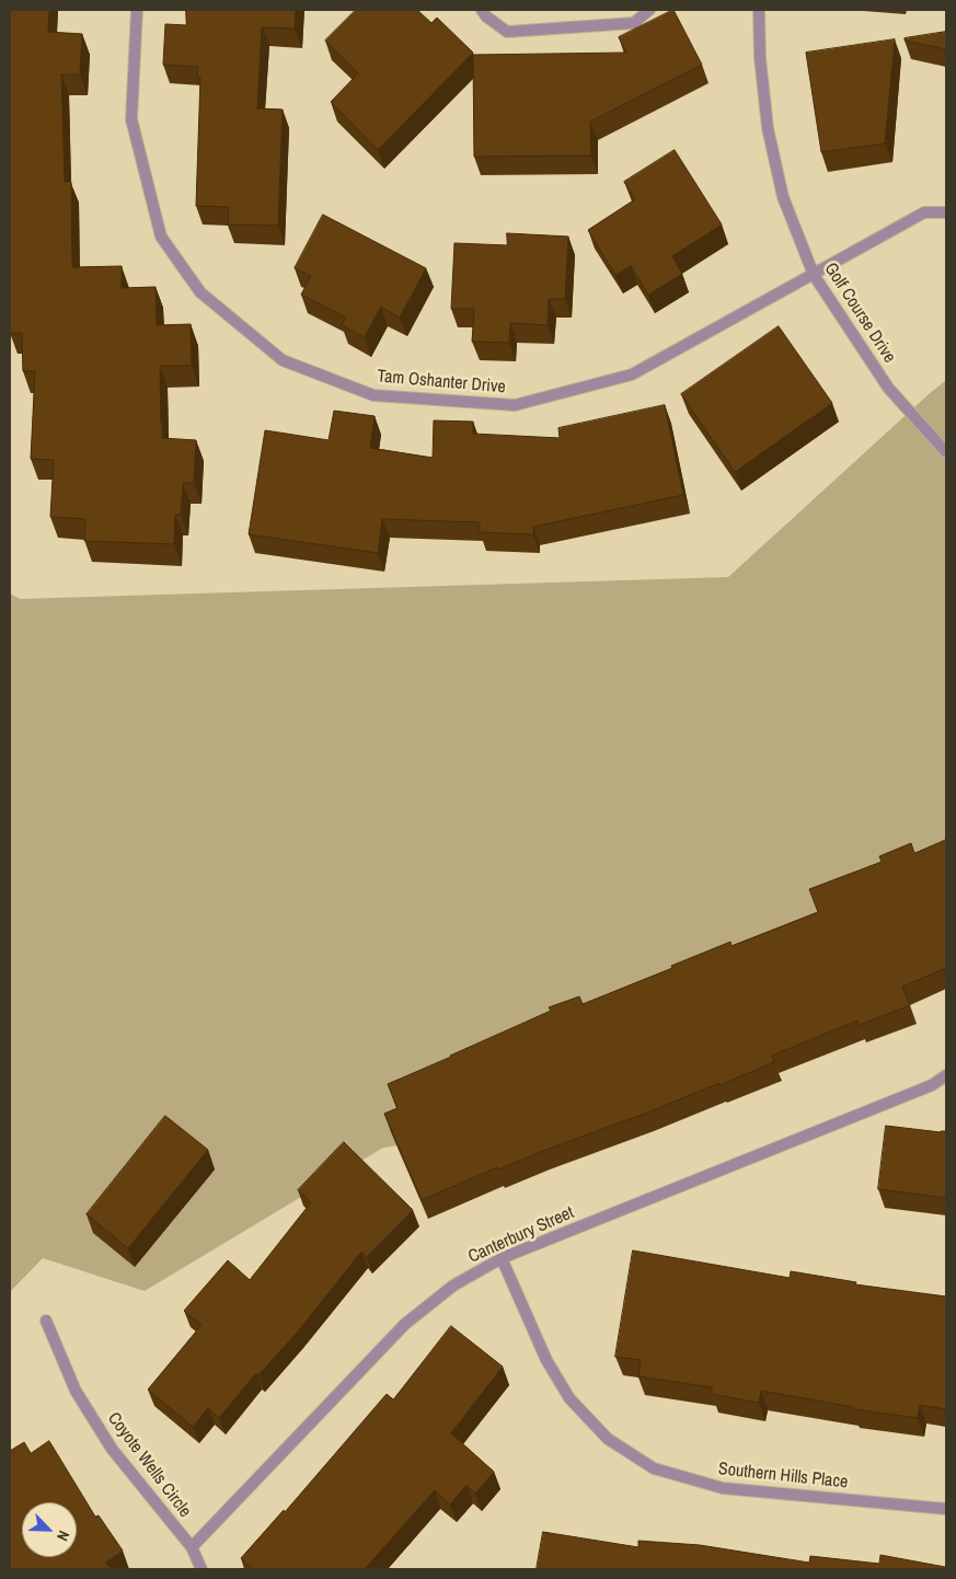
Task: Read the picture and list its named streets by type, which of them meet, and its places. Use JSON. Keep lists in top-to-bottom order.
{
  "streets": {
    "street": [
      "Golf Course Drive",
      "Tam Oshanter Drive",
      "Canterbury Street",
      "Coyote Wells Circle",
      "Southern Hills Place"
    ]
  },
  "crossings": [
    ["Golf Course Drive", "Tam Oshanter Drive"],
    ["Canterbury Street", "Coyote Wells Circle"],
    ["Canterbury Street", "Southern Hills Place"]
  ],
  "north": "bottom right"
}
